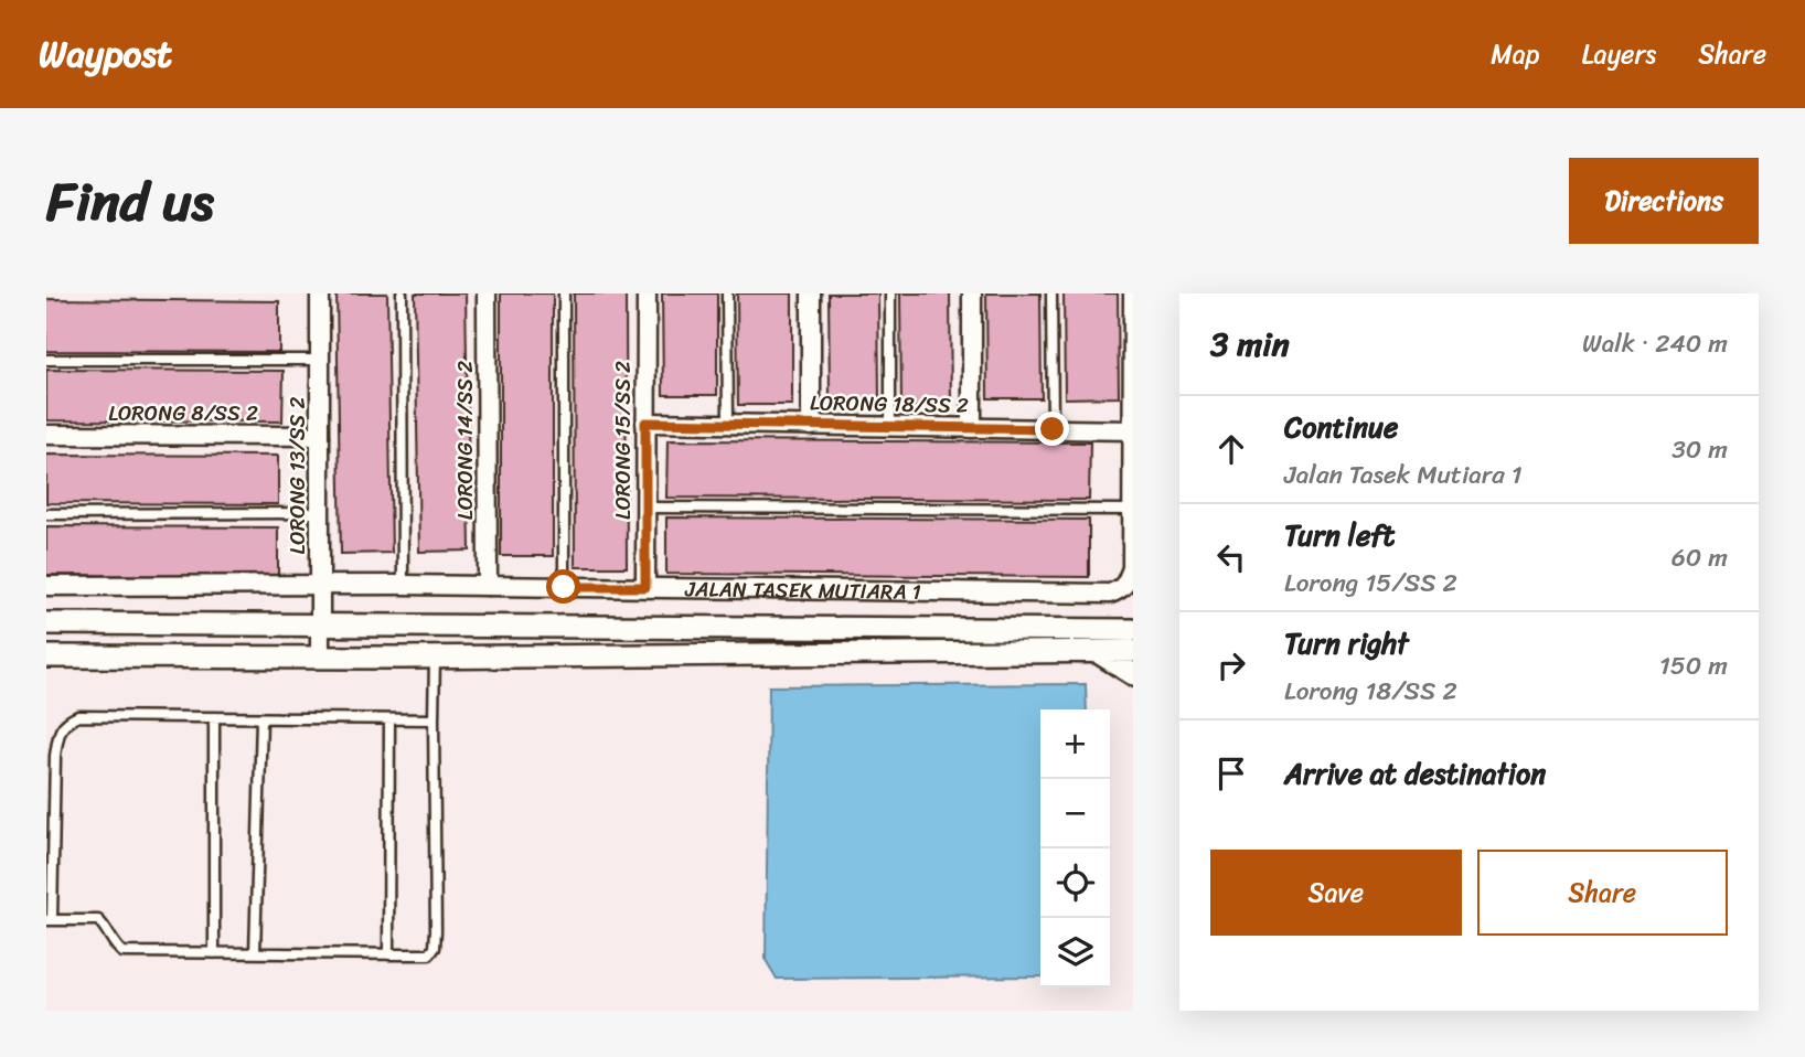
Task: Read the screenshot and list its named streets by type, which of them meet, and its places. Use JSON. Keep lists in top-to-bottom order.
{
  "streets": {
    "street": [
      "LORONG 18/SS 2",
      "LORONG 8/SS 2",
      "LORONG 14/SS 2",
      "LORONG 15/SS 2",
      "LORONG 13/SS 2",
      "JALAN TASEK MUTIARA 1"
    ]
  },
  "crossings": [
    ["LORONG 18/SS 2", "LORONG 15/SS 2"],
    ["LORONG 18/SS 2", "JALAN TASEK MUTIARA 1"],
    ["LORONG 8/SS 2", "LORONG 13/SS 2"],
    ["LORONG 14/SS 2", "JALAN TASEK MUTIARA 1"],
    ["LORONG 15/SS 2", "JALAN TASEK MUTIARA 1"],
    ["LORONG 13/SS 2", "JALAN TASEK MUTIARA 1"]
  ],
  "page": {
    "header": "Waypost",
    "nav": ["Map", "Layers", "Share"],
    "title": "Find us",
    "buttons": [
      "Directions",
      ["Save", "Share"]
    ],
    "heading": ["3 min", "Walk · 240 m"],
    "list": [
      ["Continue", "Jalan Tasek Mutiara 1", "30 m"],
      ["Turn left", "Lorong 15/SS 2", "60 m"],
      ["Turn right", "Lorong 18/SS 2", "150 m"],
      "Arrive at destination"
    ],
    "map_buttons": ["+", "−"]
  }
}
